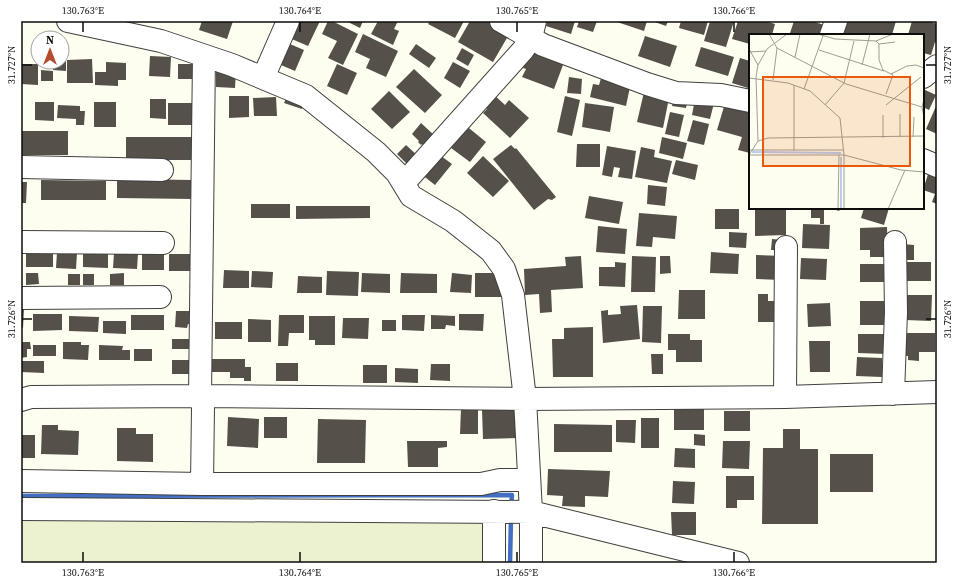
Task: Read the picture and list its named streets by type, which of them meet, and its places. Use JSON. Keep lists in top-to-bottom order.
{
  "north": "top",
  "coordinates": [
    "130.763°E",
    "130.764°E",
    "130.765°E",
    "130.766°E",
    "31.727°N",
    "31.726°N"
  ]
}
